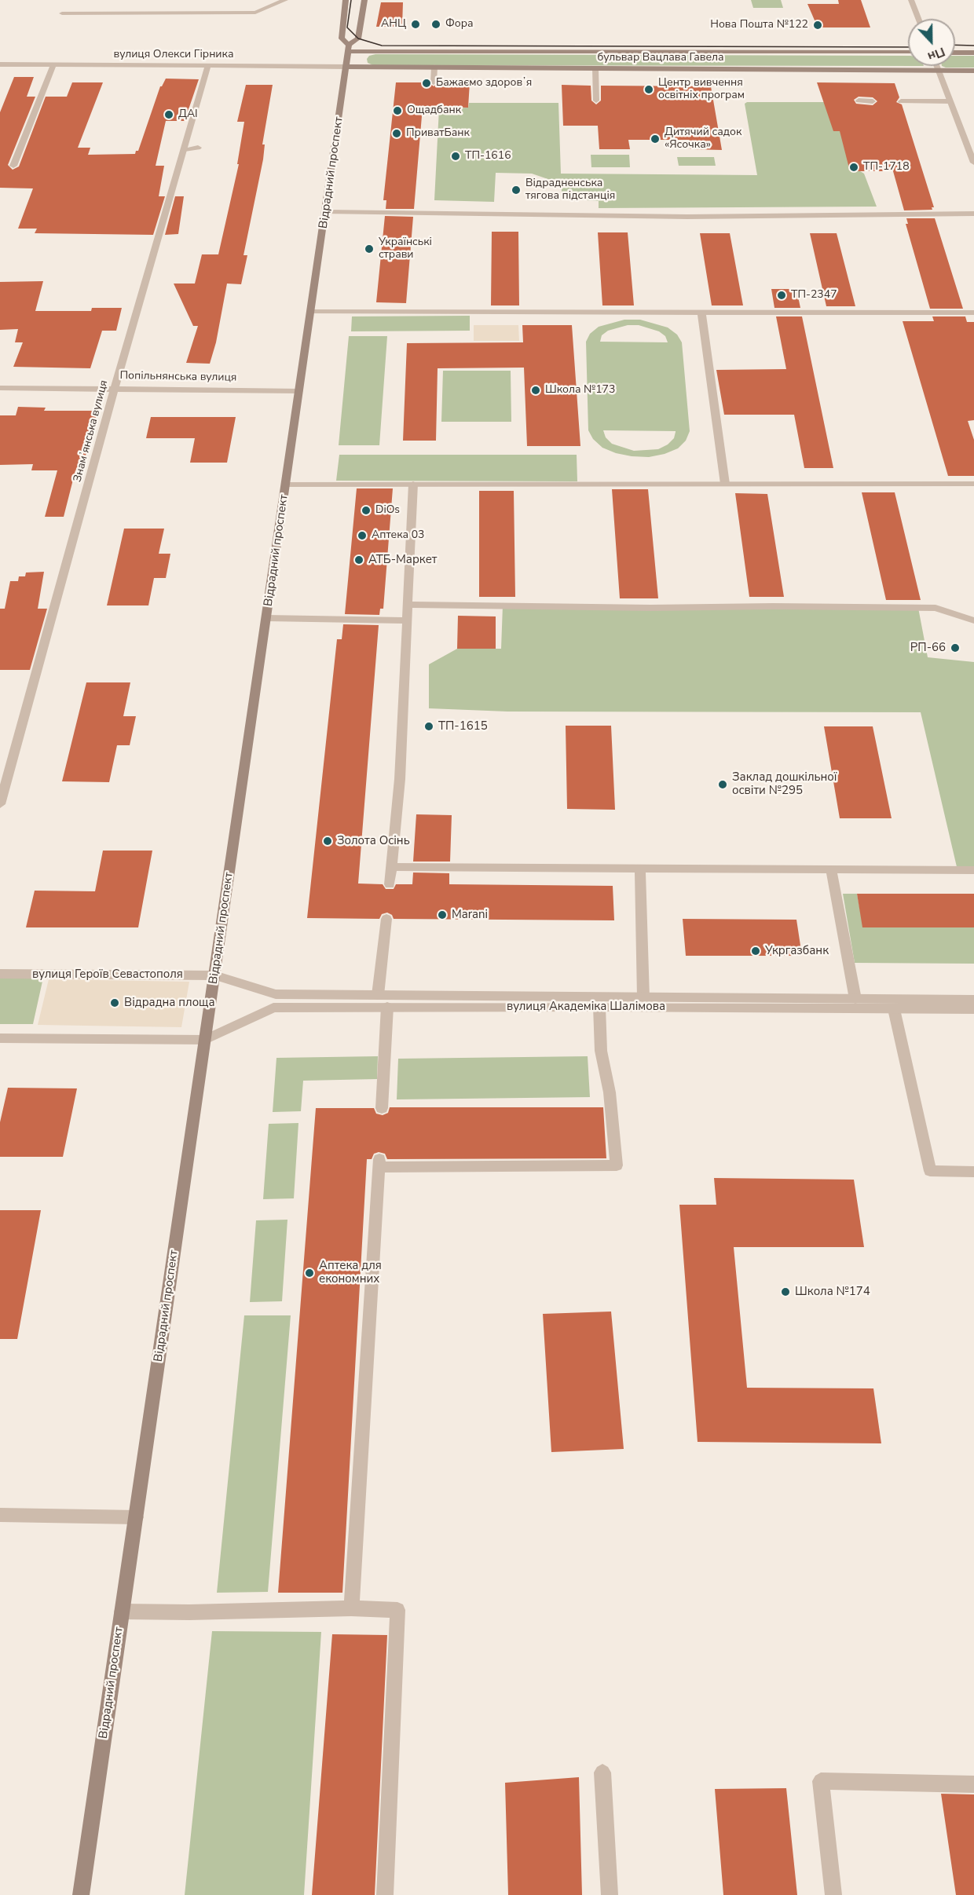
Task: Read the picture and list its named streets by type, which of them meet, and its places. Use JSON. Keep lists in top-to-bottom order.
{
  "streets": {
    "main road": ["бульвар Вацлава Гавела", "Відрадний проспект"],
    "street": [
      "вулиця Олекси Гірника",
      "Попільнянська вулиця",
      "Знамʼянська вулиця",
      "вулиця Героїв Севастополя",
      "вулиця Академіка Шалімова"
    ]
  },
  "crossings": [
    ["вулиця Олекси Гірника", "бульвар Вацлава Гавела"],
    ["вулиця Олекси Гірника", "Відрадний проспект"],
    ["вулиця Олекси Гірника", "Знамʼянська вулиця"],
    ["бульвар Вацлава Гавела", "Відрадний проспект"],
    ["Відрадний проспект", "Попільнянська вулиця"],
    ["Відрадний проспект", "вулиця Героїв Севастополя"],
    ["Відрадний проспект", "вулиця Академіка Шалімова"],
    ["Попільнянська вулиця", "Знамʼянська вулиця"],
    ["вулиця Героїв Севастополя", "вулиця Академіка Шалімова"]
  ],
  "places": [
    "АНЦ",
    "Фора",
    "Нова Пошта №122",
    "Бажаємо здоровʼя",
    "Центр вивчення освітніх програм",
    "Ощадбанк",
    "ДАІ",
    "ПриватБанк",
    "Дитячий садок «Ясочка»",
    "ТП-1616",
    "ТП-1718",
    "Відрадненська тягова підстанція",
    "Українські страви",
    "ТП-2347",
    "Школа №173",
    "DiOs",
    "Аптека 03",
    "АТБ-Маркет",
    "РП-66",
    "ТП-1615",
    "Заклад дошкільної освіти №295",
    "Золота Осінь",
    "Marani",
    "Укргазбанк",
    "Відрадна площа",
    "Аптека для економних",
    "Школа №174"
  ],
  "north": "bottom"
}
